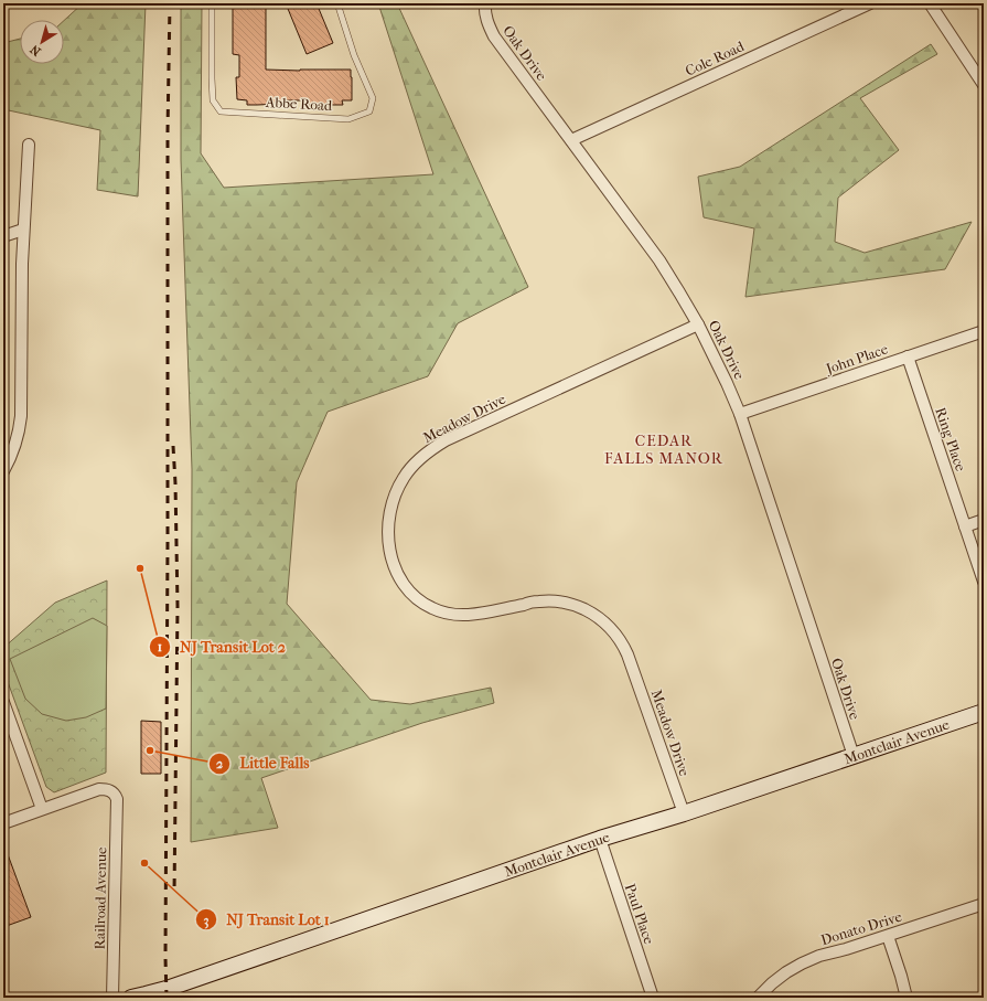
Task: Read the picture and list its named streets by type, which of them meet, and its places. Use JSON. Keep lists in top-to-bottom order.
{
  "streets": {
    "street": [
      "Oak Drive",
      "Cole Road",
      "John Place",
      "Meadow Drive",
      "Ring Place",
      "Montclair Avenue",
      "Railroad Avenue",
      "Paul Place",
      "Donato Drive"
    ],
    "lane": ["Abbe Road"]
  },
  "crossings": [
    ["Oak Drive", "Cole Road"],
    ["Oak Drive", "John Place"],
    ["Oak Drive", "Meadow Drive"],
    ["Oak Drive", "Montclair Avenue"],
    ["John Place", "Ring Place"],
    ["Meadow Drive", "Montclair Avenue"],
    ["Montclair Avenue", "Paul Place"]
  ],
  "districts": ["CEDAR FALLS MANOR"],
  "places": ["NJ Transit Lot 2", "Little Falls", "NJ Transit Lot 1"],
  "north": "bottom left"
}
